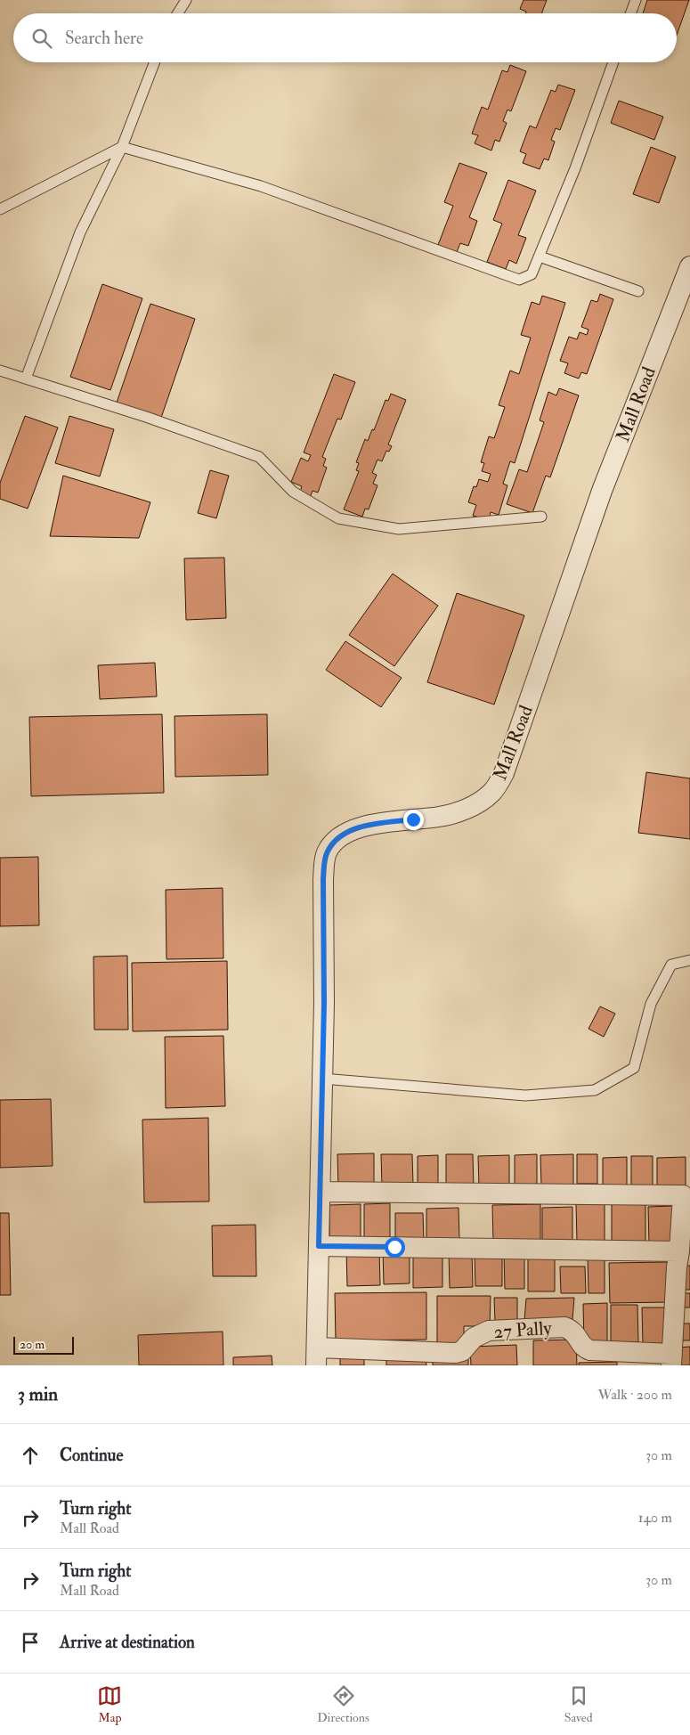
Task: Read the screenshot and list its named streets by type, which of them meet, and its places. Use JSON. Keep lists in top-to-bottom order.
{
  "streets": {
    "street": ["Mall Road", "27 Pally"]
  },
  "crossings": [
    ["Mall Road", "27 Pally"]
  ],
  "scale_bar": "20 m",
  "page": {
    "search": "Search here",
    "scale": "20 m",
    "heading": ["3 min", "Walk · 200 m"],
    "list": [
      ["Continue", "30 m"],
      ["Turn right", "Mall Road", "140 m"],
      ["Turn right", "Mall Road", "30 m"],
      "Arrive at destination"
    ],
    "nav": ["Map", "Directions", "Saved"]
  }
}
